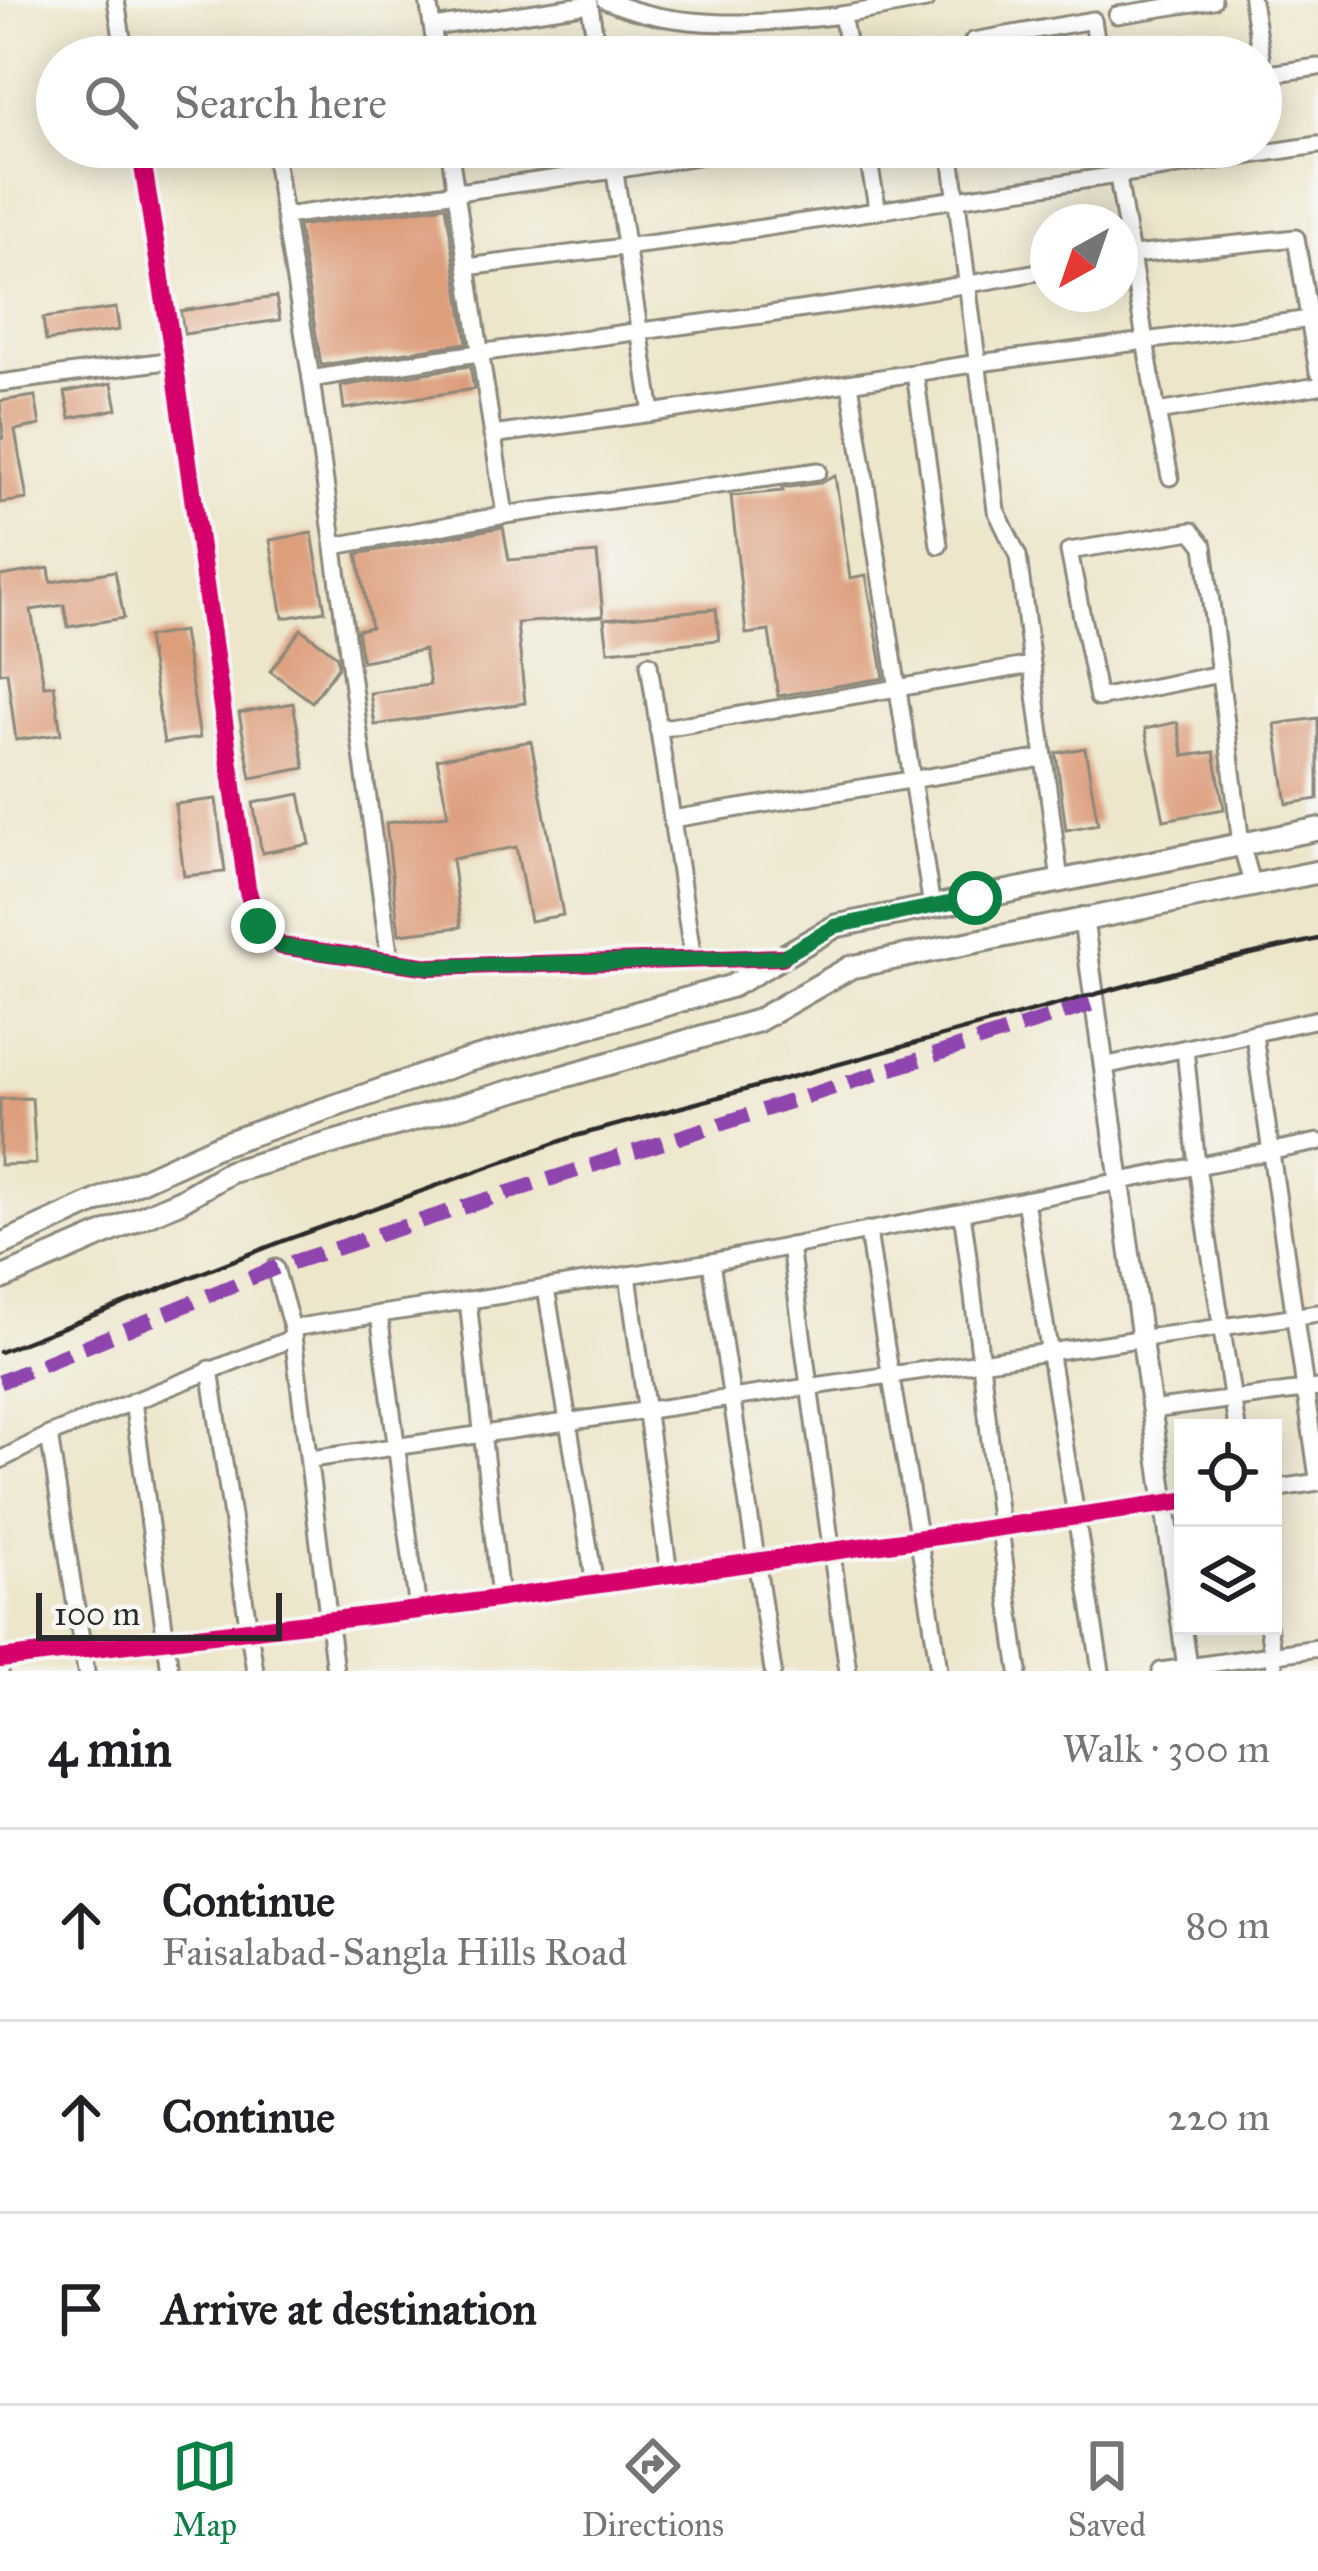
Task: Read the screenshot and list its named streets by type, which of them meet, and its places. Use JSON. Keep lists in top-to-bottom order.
{
  "scale_bar": "100 m",
  "north": "bottom left",
  "page": {
    "search": "Search here",
    "scale": "100 m",
    "heading": ["4 min", "Walk · 300 m"],
    "list": [
      ["Continue", "Faisalabad-Sangla Hills Road", "80 m"],
      ["Continue", "220 m"],
      "Arrive at destination"
    ],
    "nav": ["Map", "Directions", "Saved"]
  }
}
